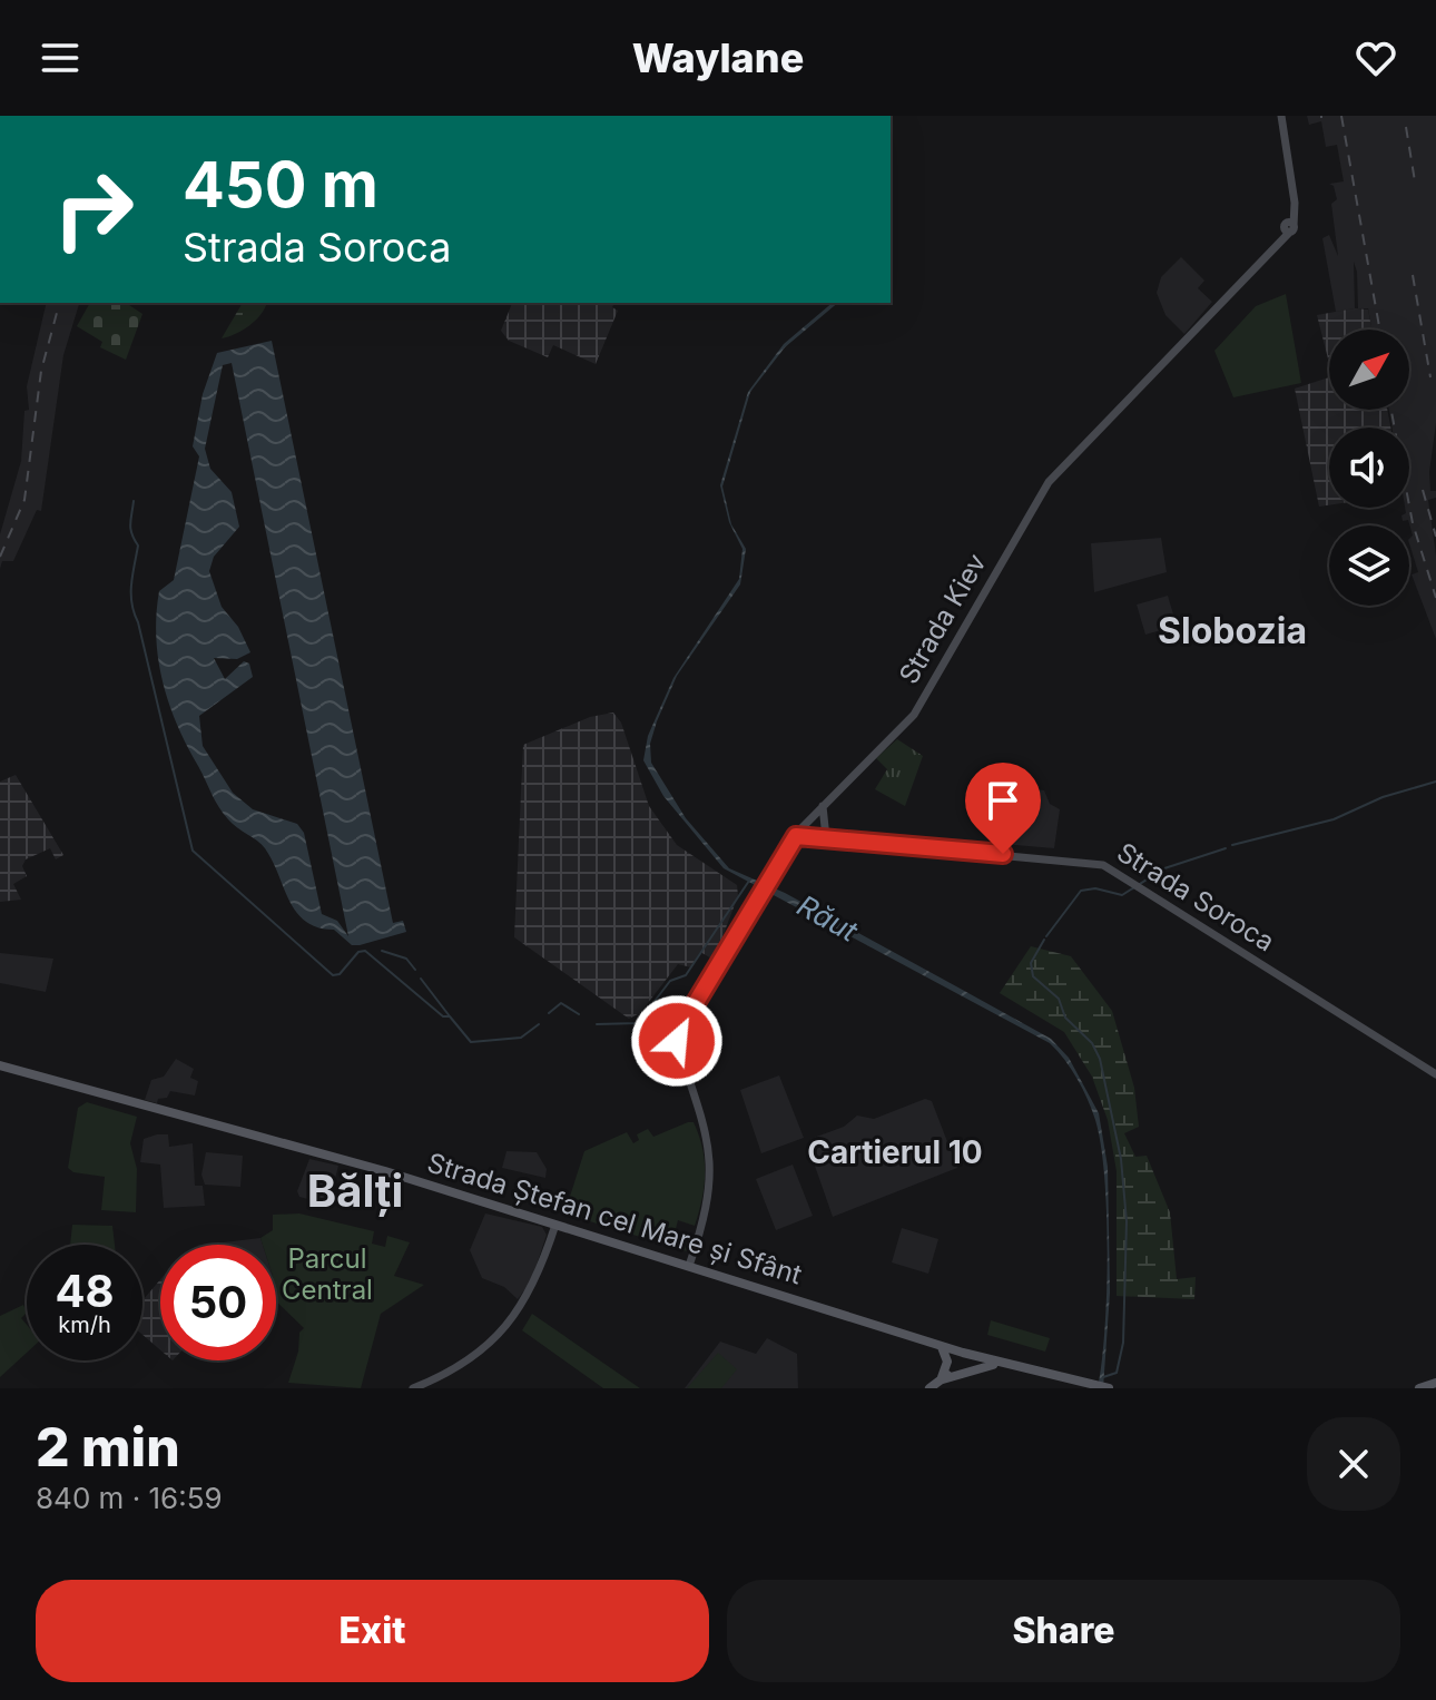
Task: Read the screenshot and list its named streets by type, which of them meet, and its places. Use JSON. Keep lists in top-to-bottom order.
{
  "streets": {
    "main road": ["Strada Kiev", "Strada Soroca", "Strada Ștefan cel Mare și Sfânt"]
  },
  "crossings": [
    ["Strada Kiev", "Strada Soroca"],
    ["Strada Kiev", "Strada Ștefan cel Mare și Sfânt"]
  ],
  "districts": ["Slobozia", "Cartierul 10", "Bălți"],
  "water": ["Răut"],
  "parks": ["Parcul Central"],
  "north": "top right",
  "page": {
    "header": "Waylane",
    "turn": ["450 m", "Strada Soroca"],
    "speed": "48 km/h",
    "limit": "50",
    "heading": ["2 min", "840 m · 16:59"],
    "buttons": ["Exit", "Share"]
  }
}
